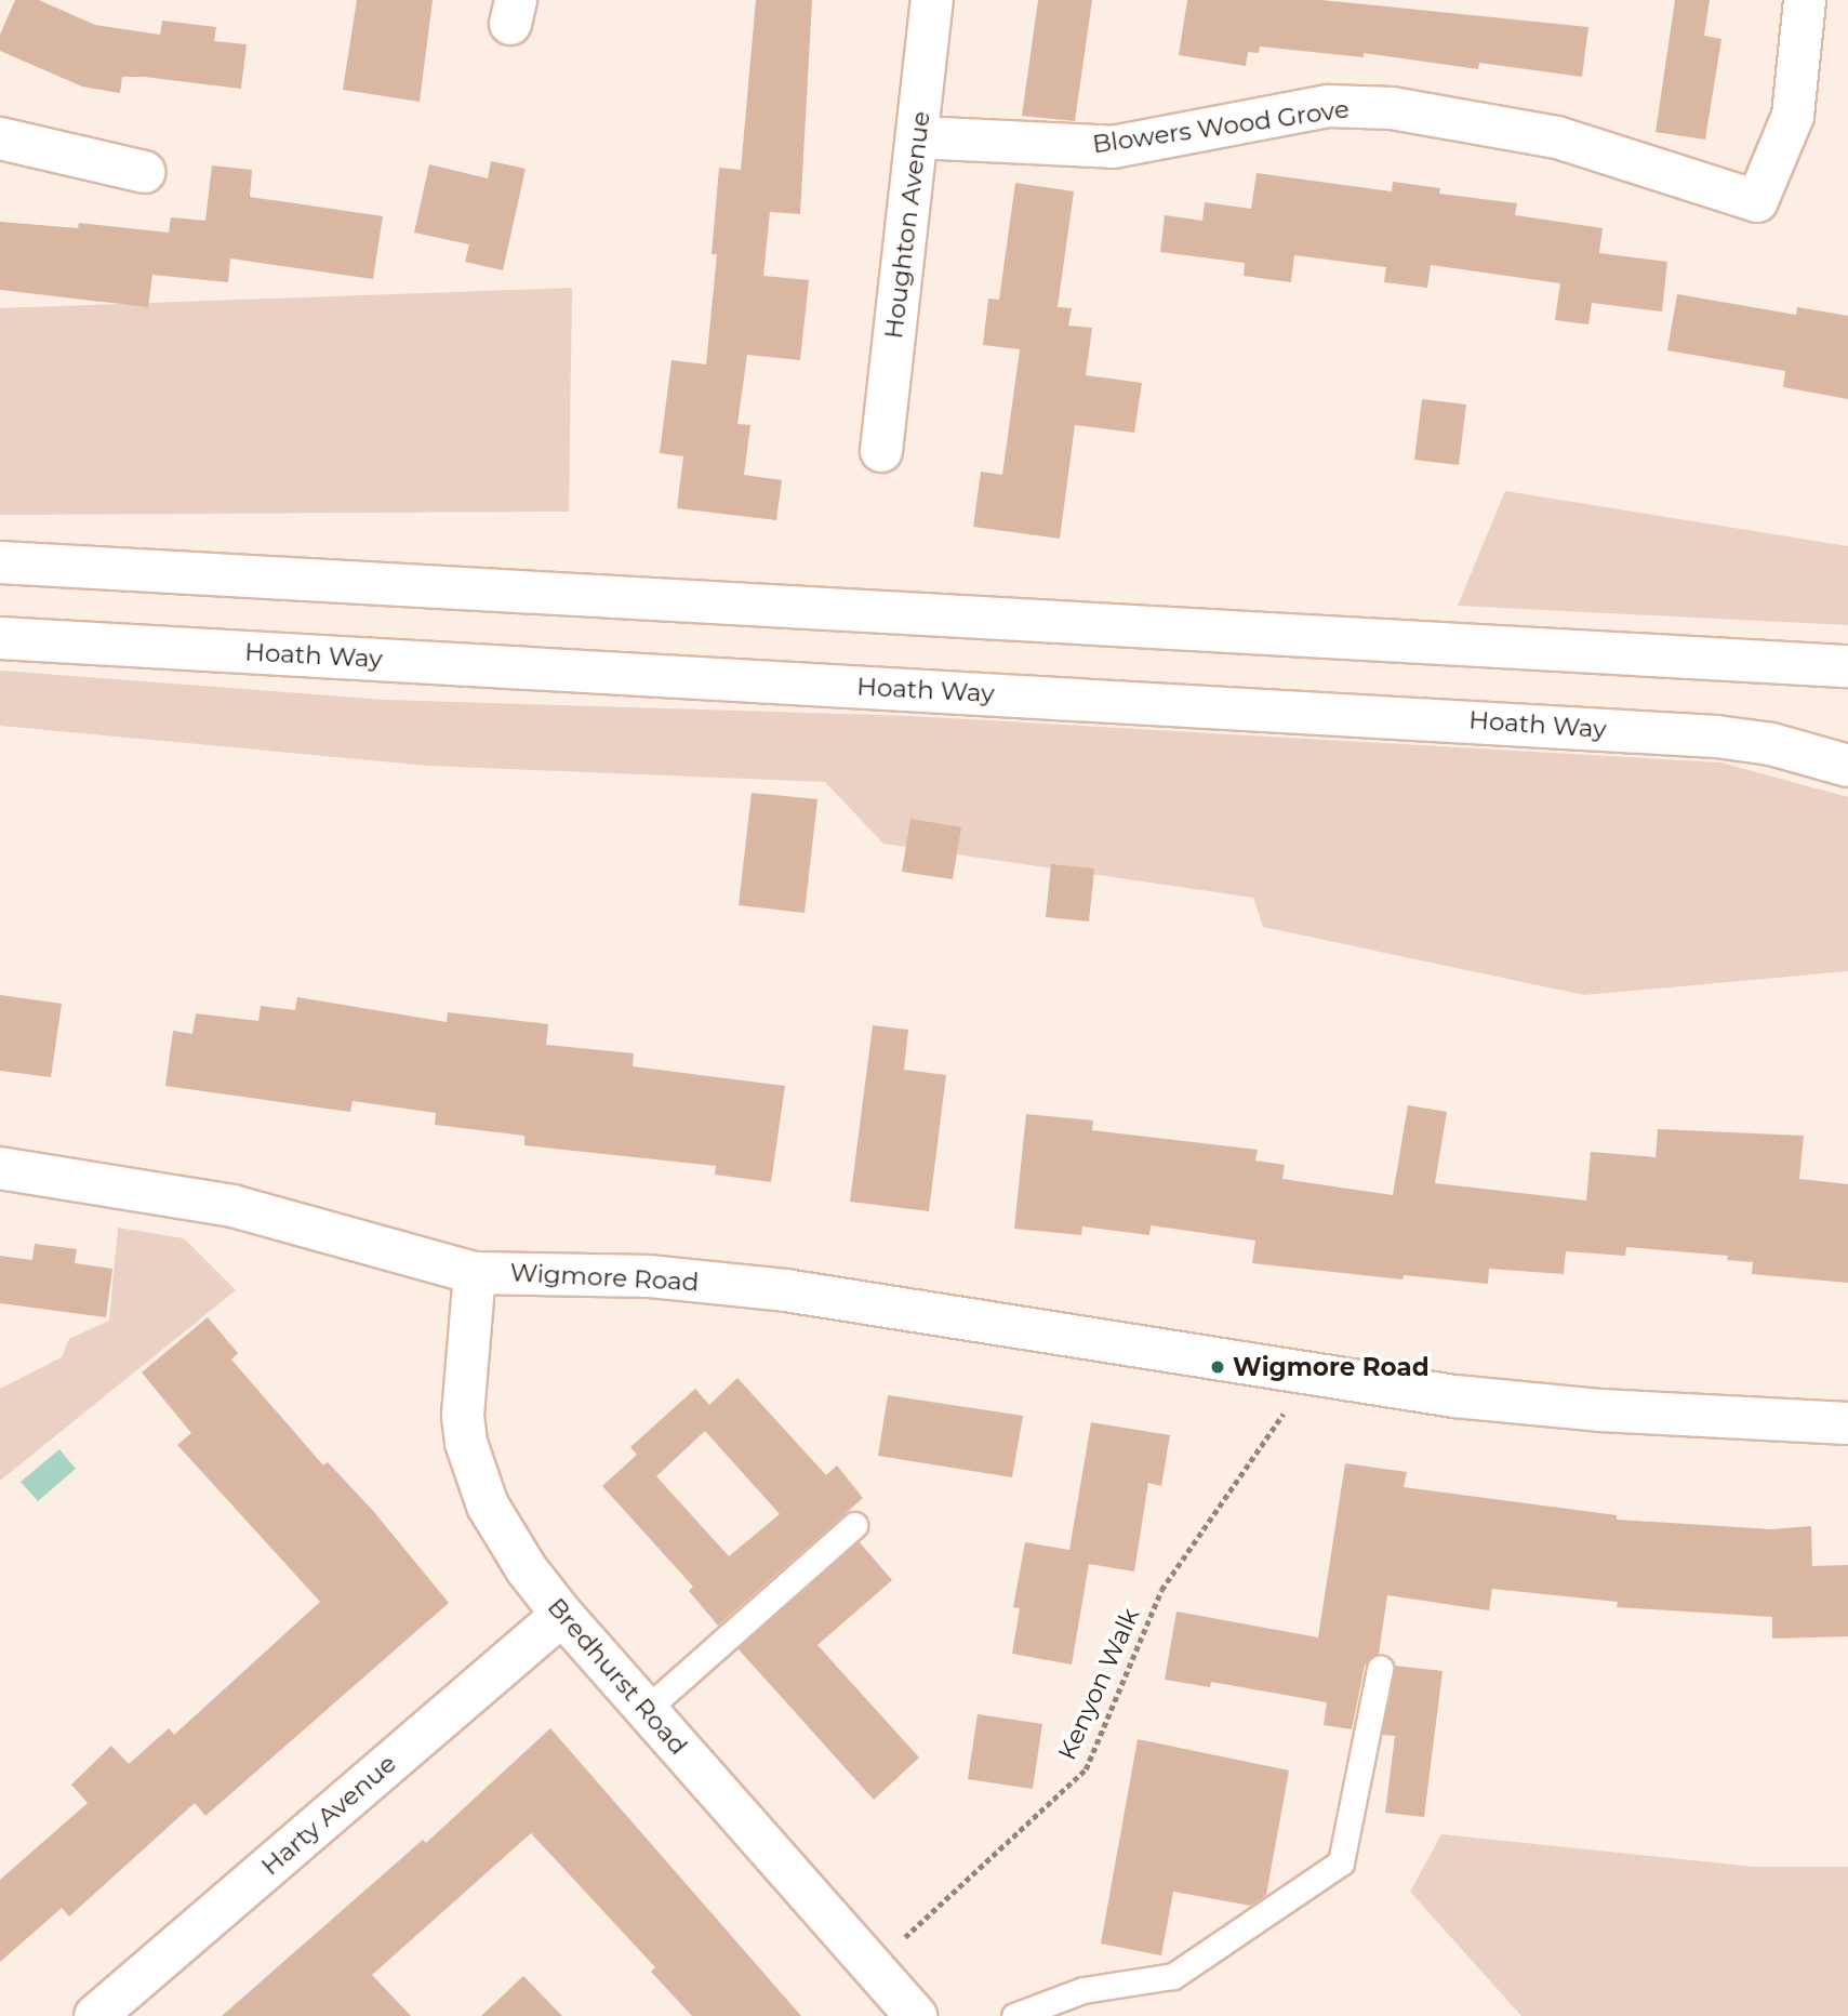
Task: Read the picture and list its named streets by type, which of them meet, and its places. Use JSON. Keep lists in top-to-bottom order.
{
  "streets": {
    "street": [
      "Blowers Wood Grove",
      "Houghton Avenue",
      "Hoath Way",
      "Wigmore Road",
      "Bredhurst Road",
      "Harty Avenue"
    ],
    "path": ["Kenyon Walk"]
  },
  "crossings": [
    ["Blowers Wood Grove", "Houghton Avenue"],
    ["Wigmore Road", "Bredhurst Road"],
    ["Wigmore Road", "Kenyon Walk"],
    ["Bredhurst Road", "Kenyon Walk"],
    ["Bredhurst Road", "Harty Avenue"]
  ],
  "places": ["Wigmore Road"]
}
